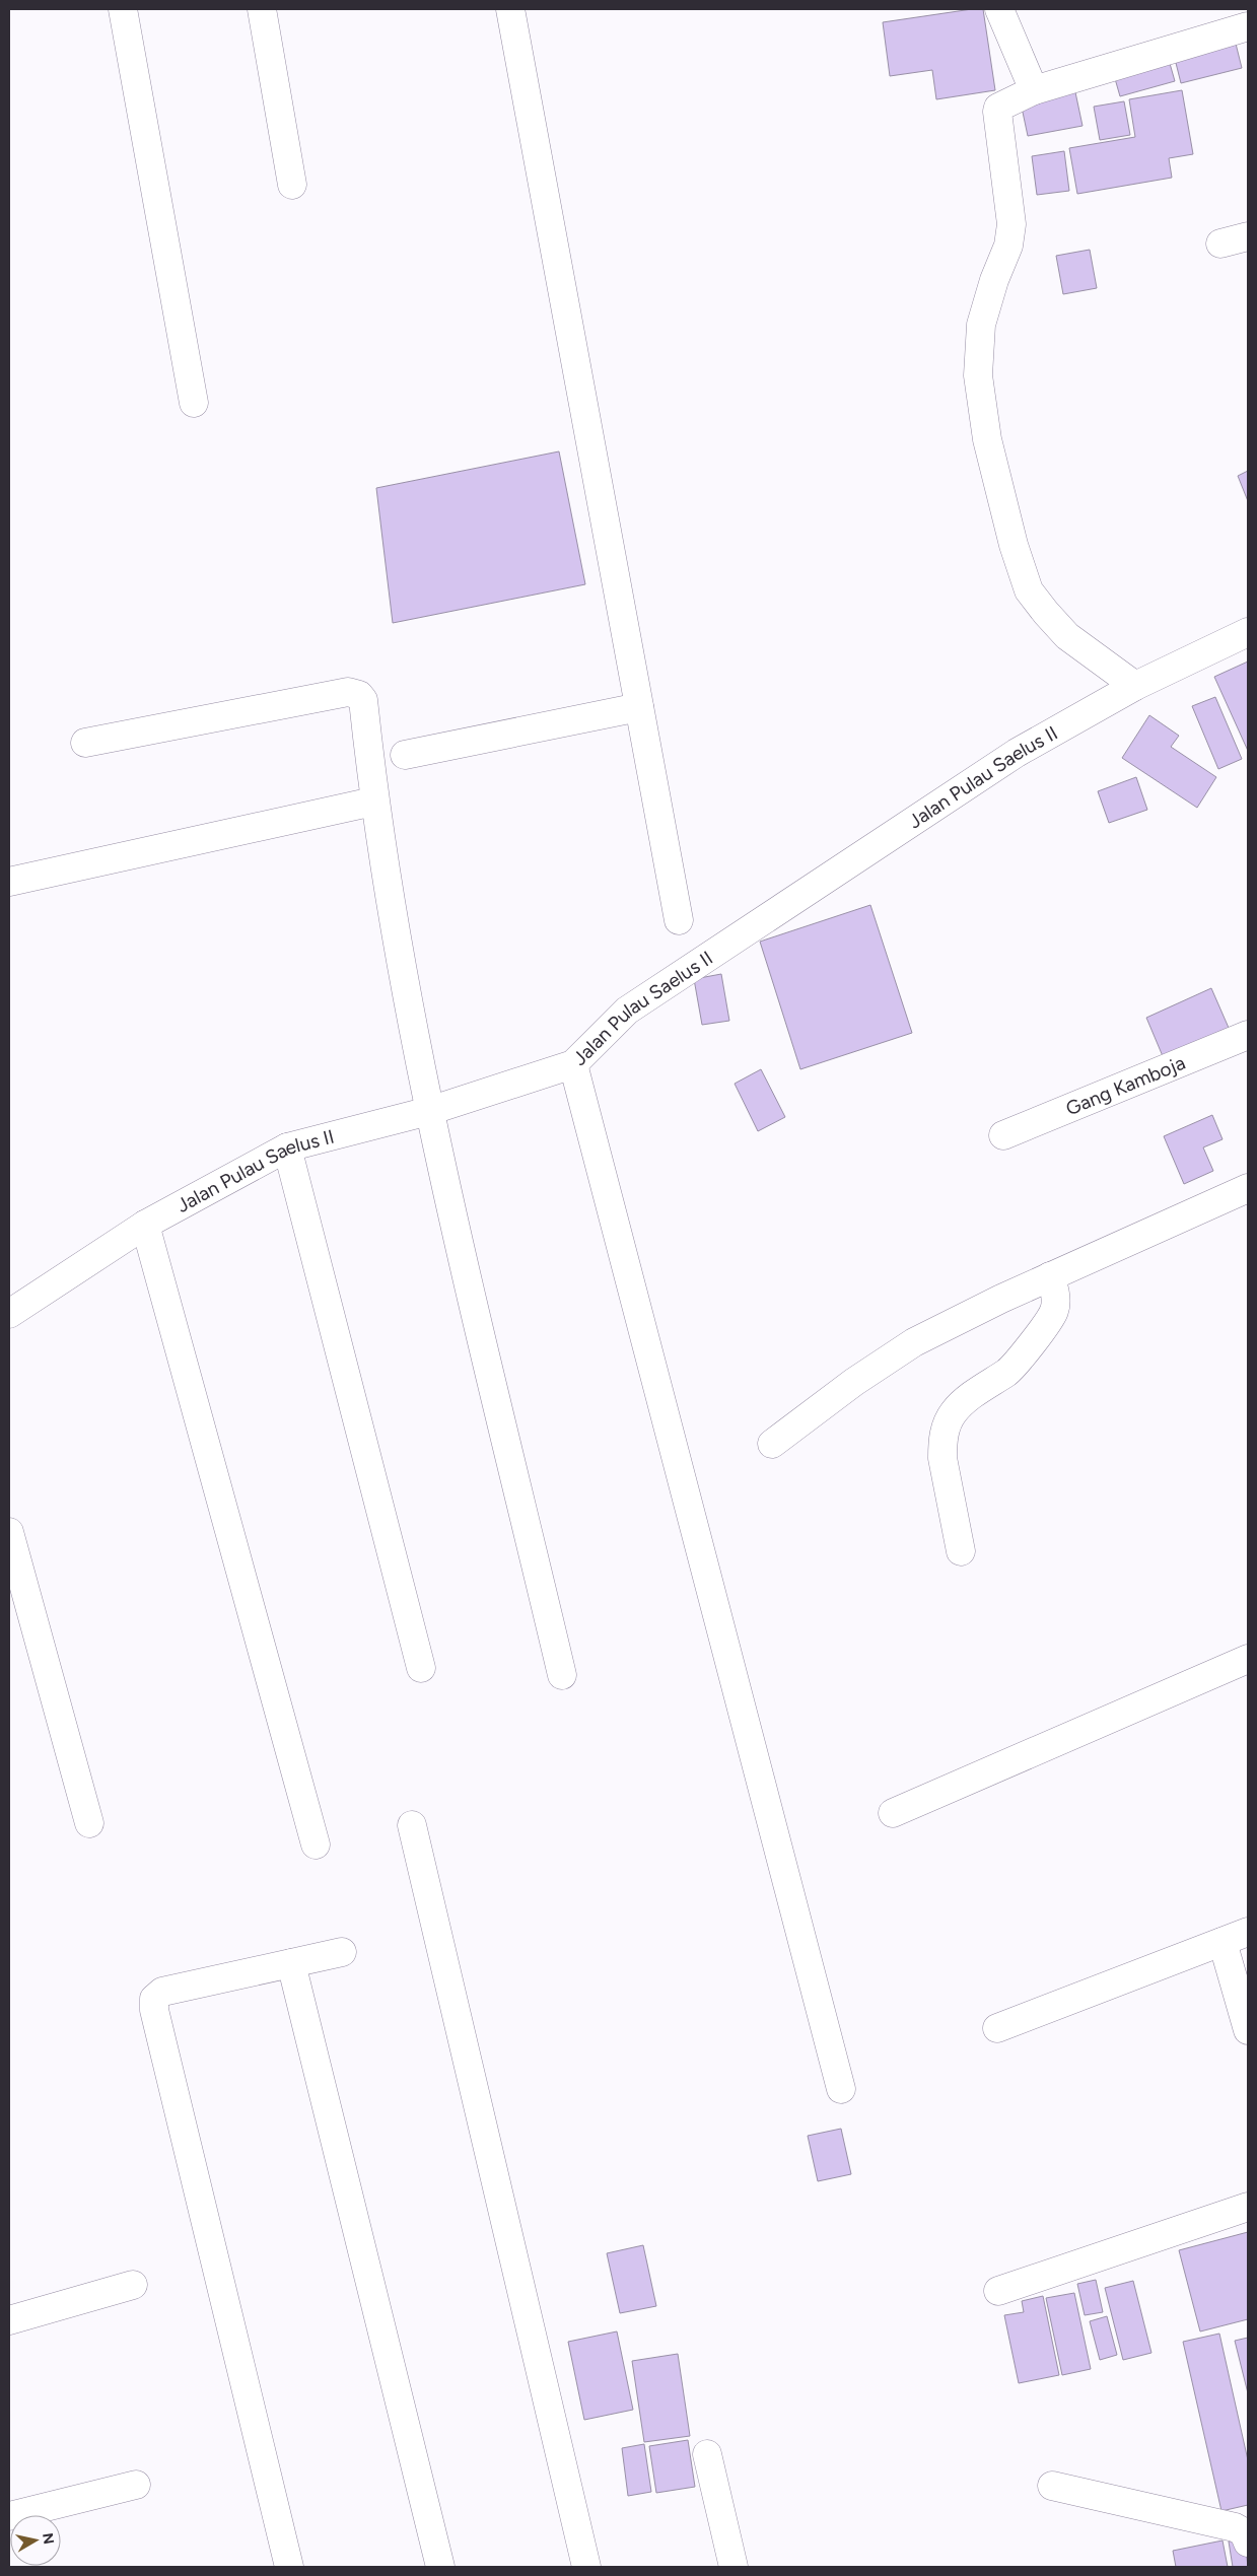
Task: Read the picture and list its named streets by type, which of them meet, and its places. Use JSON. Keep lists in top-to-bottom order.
{
  "streets": {
    "street": ["Jalan Pulau Saelus II", "Gang Kamboja"]
  },
  "north": "right"
}
